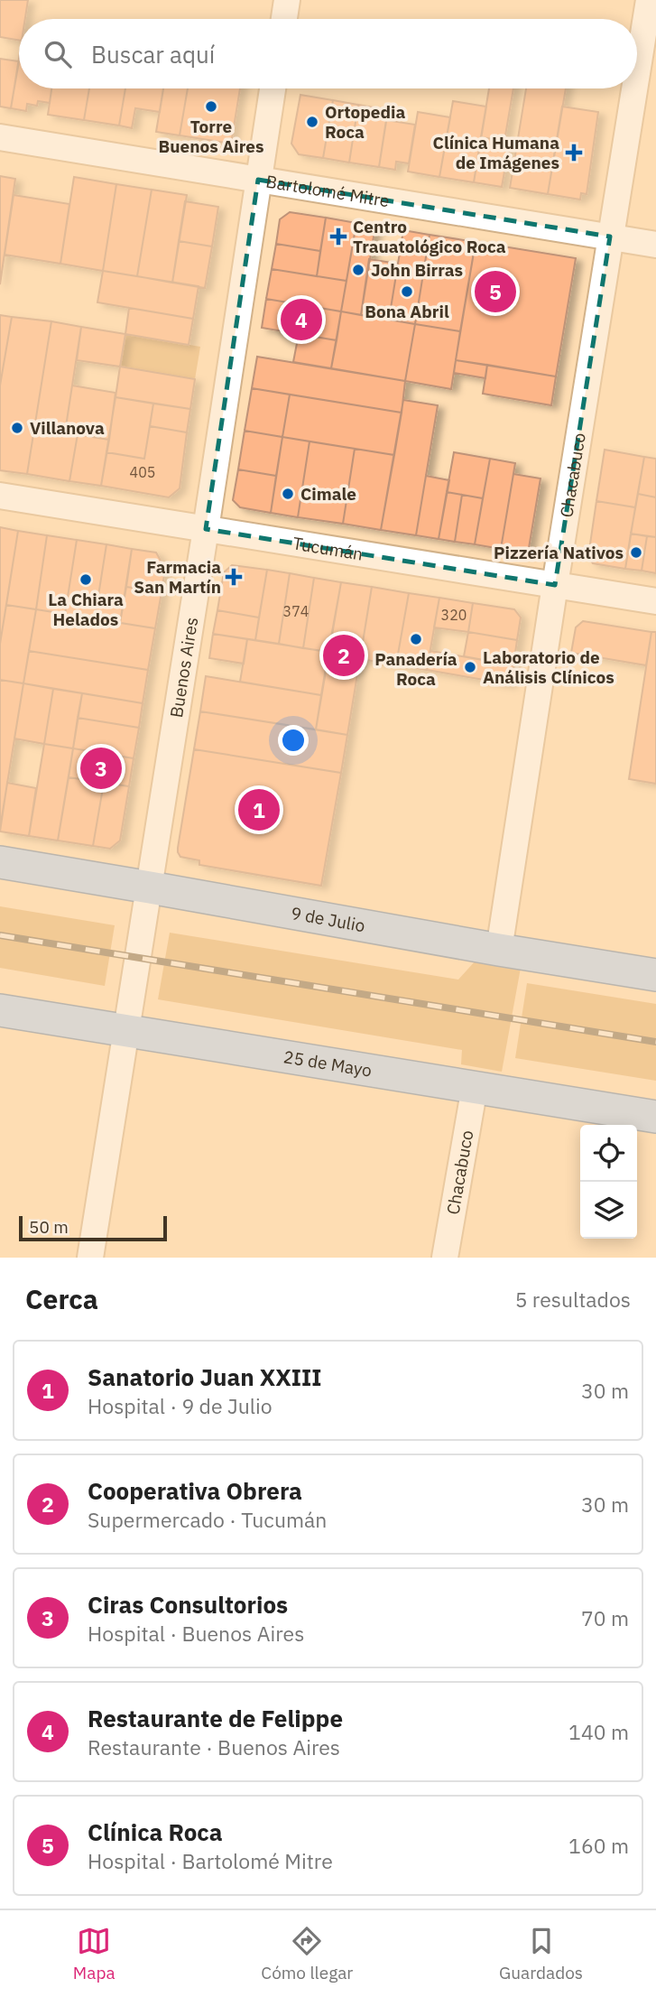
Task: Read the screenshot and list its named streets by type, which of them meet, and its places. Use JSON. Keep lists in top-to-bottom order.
{
  "streets": {
    "main road": ["9 de Julio", "25 de Mayo"],
    "street": [
      "Bartolomé Mitre",
      "Chacabuco",
      "Tucumán",
      "Buenos Aires"
    ]
  },
  "crossings": [
    ["Bartolomé Mitre", "Chacabuco"],
    ["Bartolomé Mitre", "Buenos Aires"],
    ["Chacabuco", "Tucumán"],
    ["Chacabuco", "9 de Julio"],
    ["Chacabuco", "25 de Mayo"],
    ["Tucumán", "Buenos Aires"],
    ["Buenos Aires", "9 de Julio"],
    ["Buenos Aires", "25 de Mayo"]
  ],
  "places": {
    "other": [
      "Torre Buenos Aires",
      "Ortopedia Roca",
      "John Birras",
      "Bona Abril",
      "Villanova",
      "Cimale",
      "Pizzería Nativos",
      "La Chiara Helados",
      "Panadería Roca",
      "Laboratorio de Análisis Clínicos"
    ],
    "health": ["Clínica Humana de Imágenes", "Centro Trauatológico Roca", "Farmacia San Martín"]
  },
  "house_numbers": ["405", "374", "320"],
  "scale_bar": "50 m",
  "page": {
    "search": "Buscar aquí",
    "pins": [
      "5",
      "4",
      "2",
      "3",
      "1"
    ],
    "scale": "50 m",
    "heading": ["Cerca", "5 resultados"],
    "list": [
      {
        "mark": "1",
        "name": "Sanatorio Juan XXIII",
        "note": "Hospital · 9 de Julio",
        "value": "30 m"
      },
      {
        "mark": "2",
        "name": "Cooperativa Obrera",
        "note": "Supermercado · Tucumán",
        "value": "30 m"
      },
      {
        "mark": "3",
        "name": "Ciras Consultorios",
        "note": "Hospital · Buenos Aires",
        "value": "70 m"
      },
      {
        "mark": "4",
        "name": "Restaurante de Felippe",
        "note": "Restaurante · Buenos Aires",
        "value": "140 m"
      },
      {
        "mark": "5",
        "name": "Clínica Roca",
        "note": "Hospital · Bartolomé Mitre",
        "value": "160 m"
      }
    ],
    "nav": ["Mapa", "Cómo llegar", "Guardados"]
  }
}
